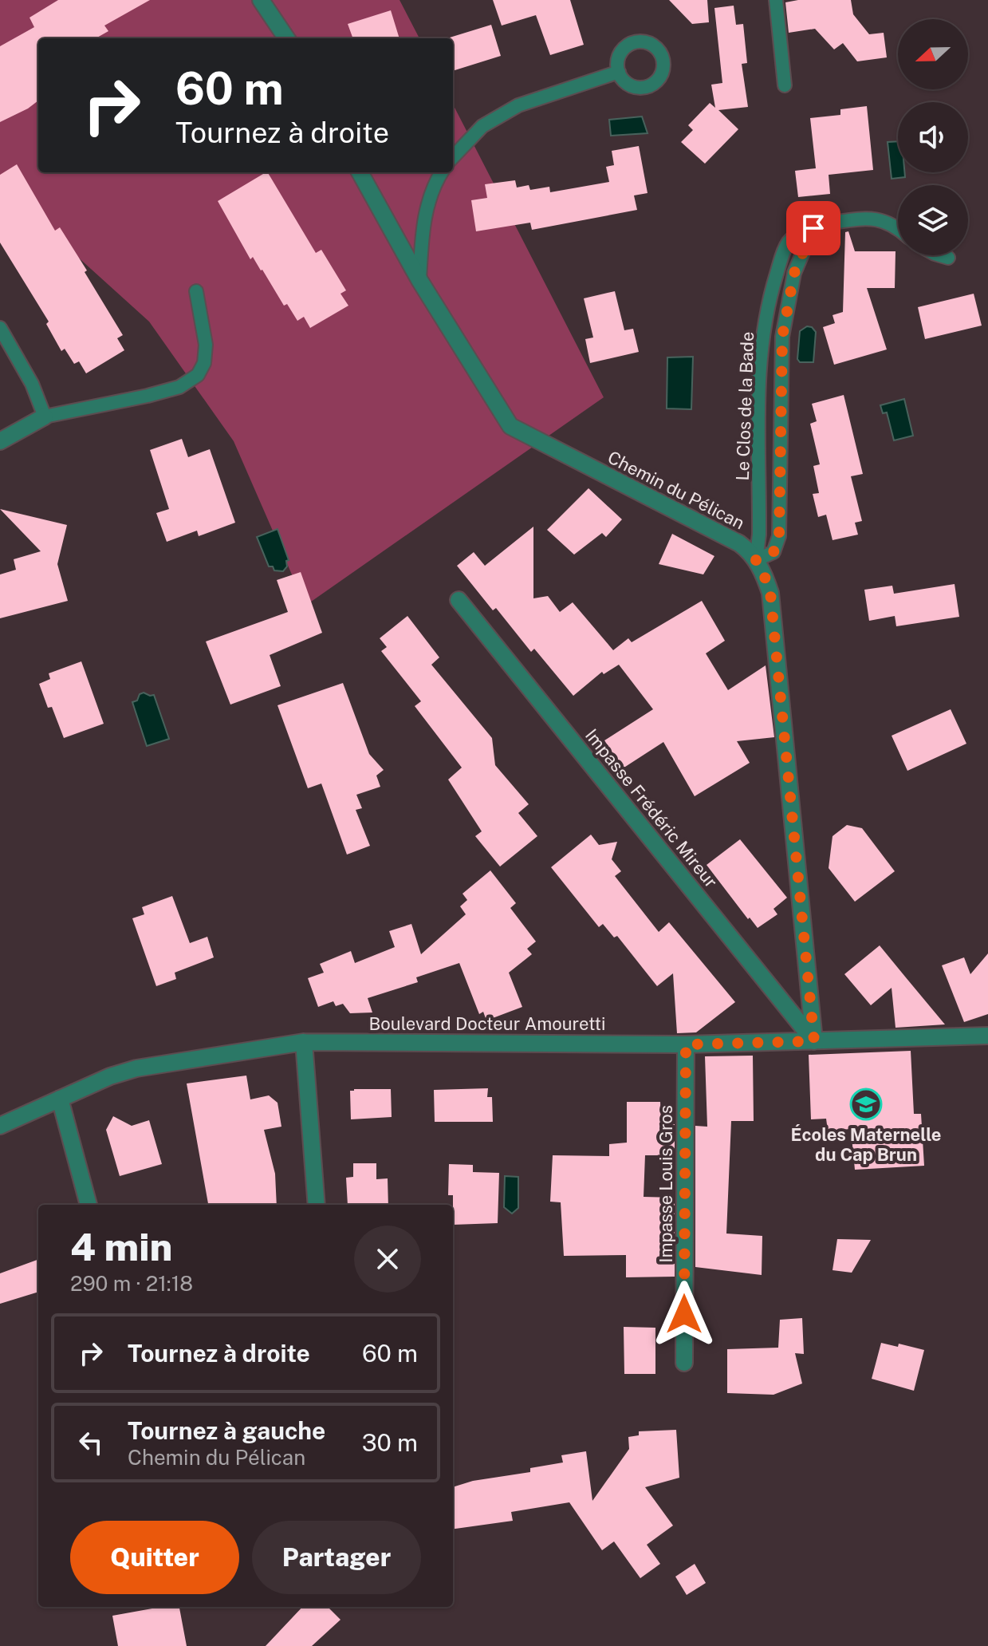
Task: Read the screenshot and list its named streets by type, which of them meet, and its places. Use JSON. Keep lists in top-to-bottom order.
{
  "streets": {
    "street": [
      "Chemin du Pélican",
      "Impasse Frédéric Mireur",
      "Boulevard Docteur Amouretti",
      "Impasse Louis Gros"
    ],
    "lane": ["Le Clos de la Bade"]
  },
  "crossings": [
    ["Le Clos de la Bade", "Chemin du Pélican"],
    ["Chemin du Pélican", "Impasse Frédéric Mireur"],
    ["Chemin du Pélican", "Boulevard Docteur Amouretti"],
    ["Impasse Frédéric Mireur", "Boulevard Docteur Amouretti"],
    ["Boulevard Docteur Amouretti", "Impasse Louis Gros"]
  ],
  "places": {
    "school or university": ["Écoles Maternelle du Cap Brun"]
  },
  "north": "left",
  "page": {
    "turn": ["60 m", "Tournez à droite"],
    "heading": ["4 min", "290 m · 21:18"],
    "list": [
      {
        "name": "Tournez à droite",
        "value": "60 m"
      },
      {
        "name": "Tournez à gauche",
        "note": "Chemin du Pélican",
        "value": "30 m"
      }
    ],
    "buttons": ["Quitter", "Partager"]
  }
}
